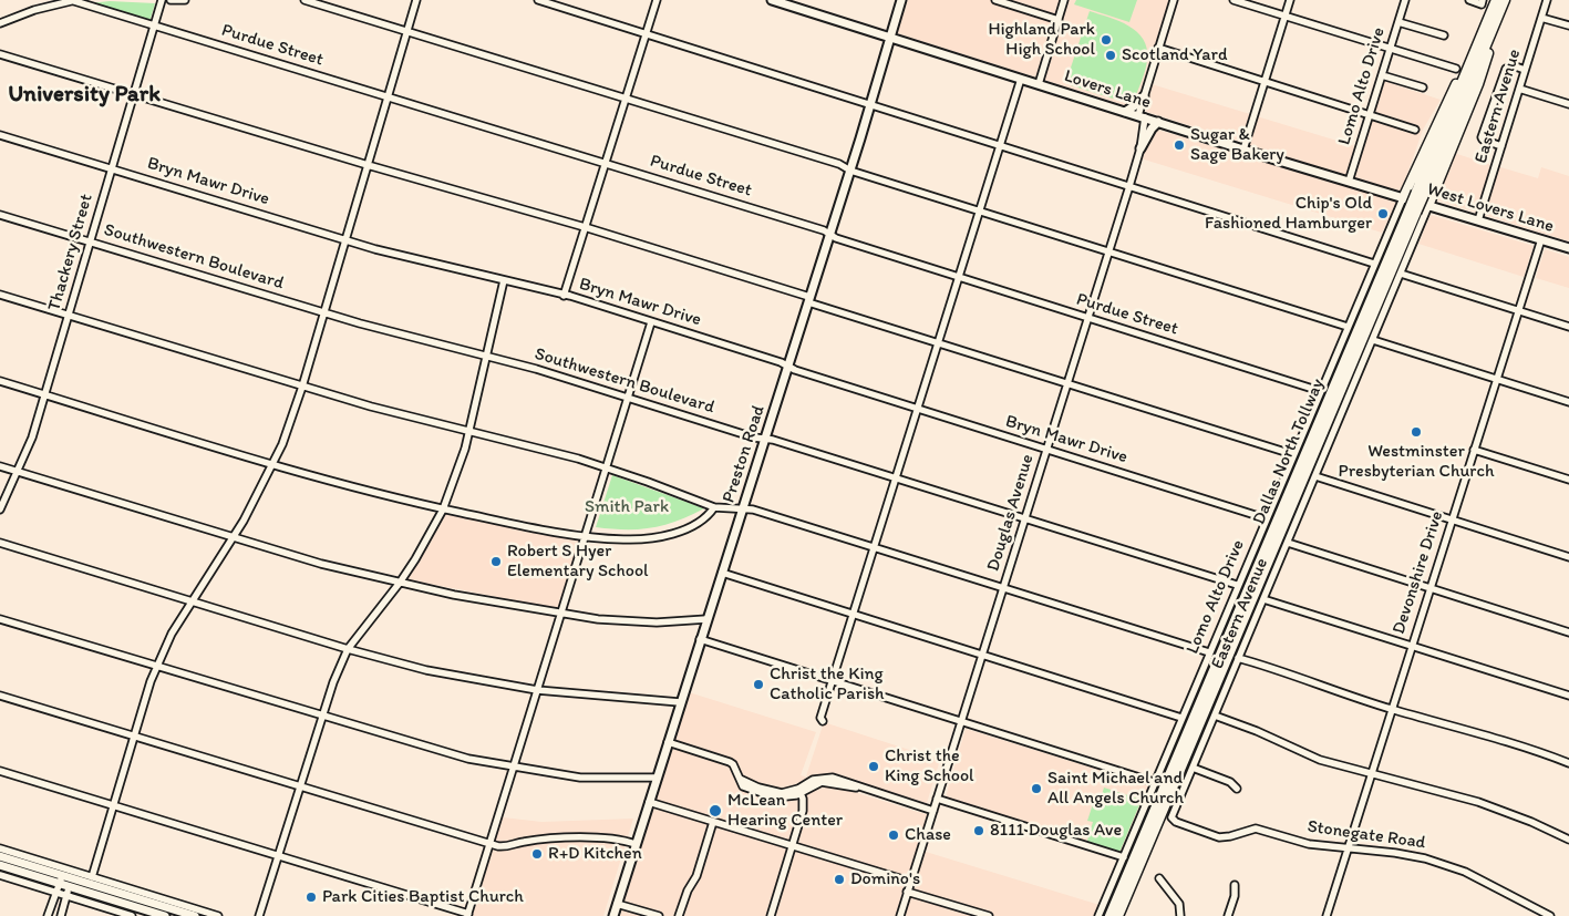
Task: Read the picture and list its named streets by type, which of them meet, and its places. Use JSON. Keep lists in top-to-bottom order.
{
  "streets": {
    "highway": ["Dallas North Tollway"],
    "main road": ["Lovers Lane", "West Lovers Lane", "Preston Road"],
    "street": [
      "Purdue Street",
      "Lomo Alto Drive",
      "Eastern Avenue",
      "Bryn Mawr Drive",
      "Thackery Street",
      "Southwestern Boulevard",
      "Douglas Avenue",
      "Devonshire Drive",
      "Stonegate Road"
    ]
  },
  "crossings": [
    ["Purdue Street", "Lomo Alto Drive"],
    ["Purdue Street", "Thackery Street"],
    ["Purdue Street", "Preston Road"],
    ["Purdue Street", "Douglas Avenue"],
    ["Lomo Alto Drive", "Lovers Lane"],
    ["Lomo Alto Drive", "Bryn Mawr Drive"],
    ["Lomo Alto Drive", "West Lovers Lane"],
    ["Lomo Alto Drive", "Southwestern Boulevard"],
    ["Lovers Lane", "West Lovers Lane"],
    ["Lovers Lane", "Preston Road"],
    ["Lovers Lane", "Douglas Avenue"],
    ["Eastern Avenue", "West Lovers Lane"],
    ["Eastern Avenue", "Stonegate Road"],
    ["Bryn Mawr Drive", "Thackery Street"],
    ["Bryn Mawr Drive", "Preston Road"],
    ["Bryn Mawr Drive", "Douglas Avenue"],
    ["West Lovers Lane", "Devonshire Drive"],
    ["Thackery Street", "Southwestern Boulevard"],
    ["Southwestern Boulevard", "Preston Road"],
    ["Southwestern Boulevard", "Douglas Avenue"],
    ["Devonshire Drive", "Stonegate Road"]
  ],
  "districts": ["University Park"],
  "parks": ["Smith Park"],
  "places": [
    "Highland Park High School",
    "Scotland Yard",
    "Sugar & Sage Bakery",
    "Chip's Old Fashioned Hamburger",
    "Westminster Presbyterian Church",
    "Robert S Hyer Elementary School",
    "Christ the King Catholic Parish",
    "Christ the King School",
    "Saint Michael and All Angels Church",
    "McLean Hearing Center",
    "8111 Douglas Ave",
    "Chase",
    "R+D Kitchen",
    "Domino's",
    "Park Cities Baptist Church"
  ]
}
